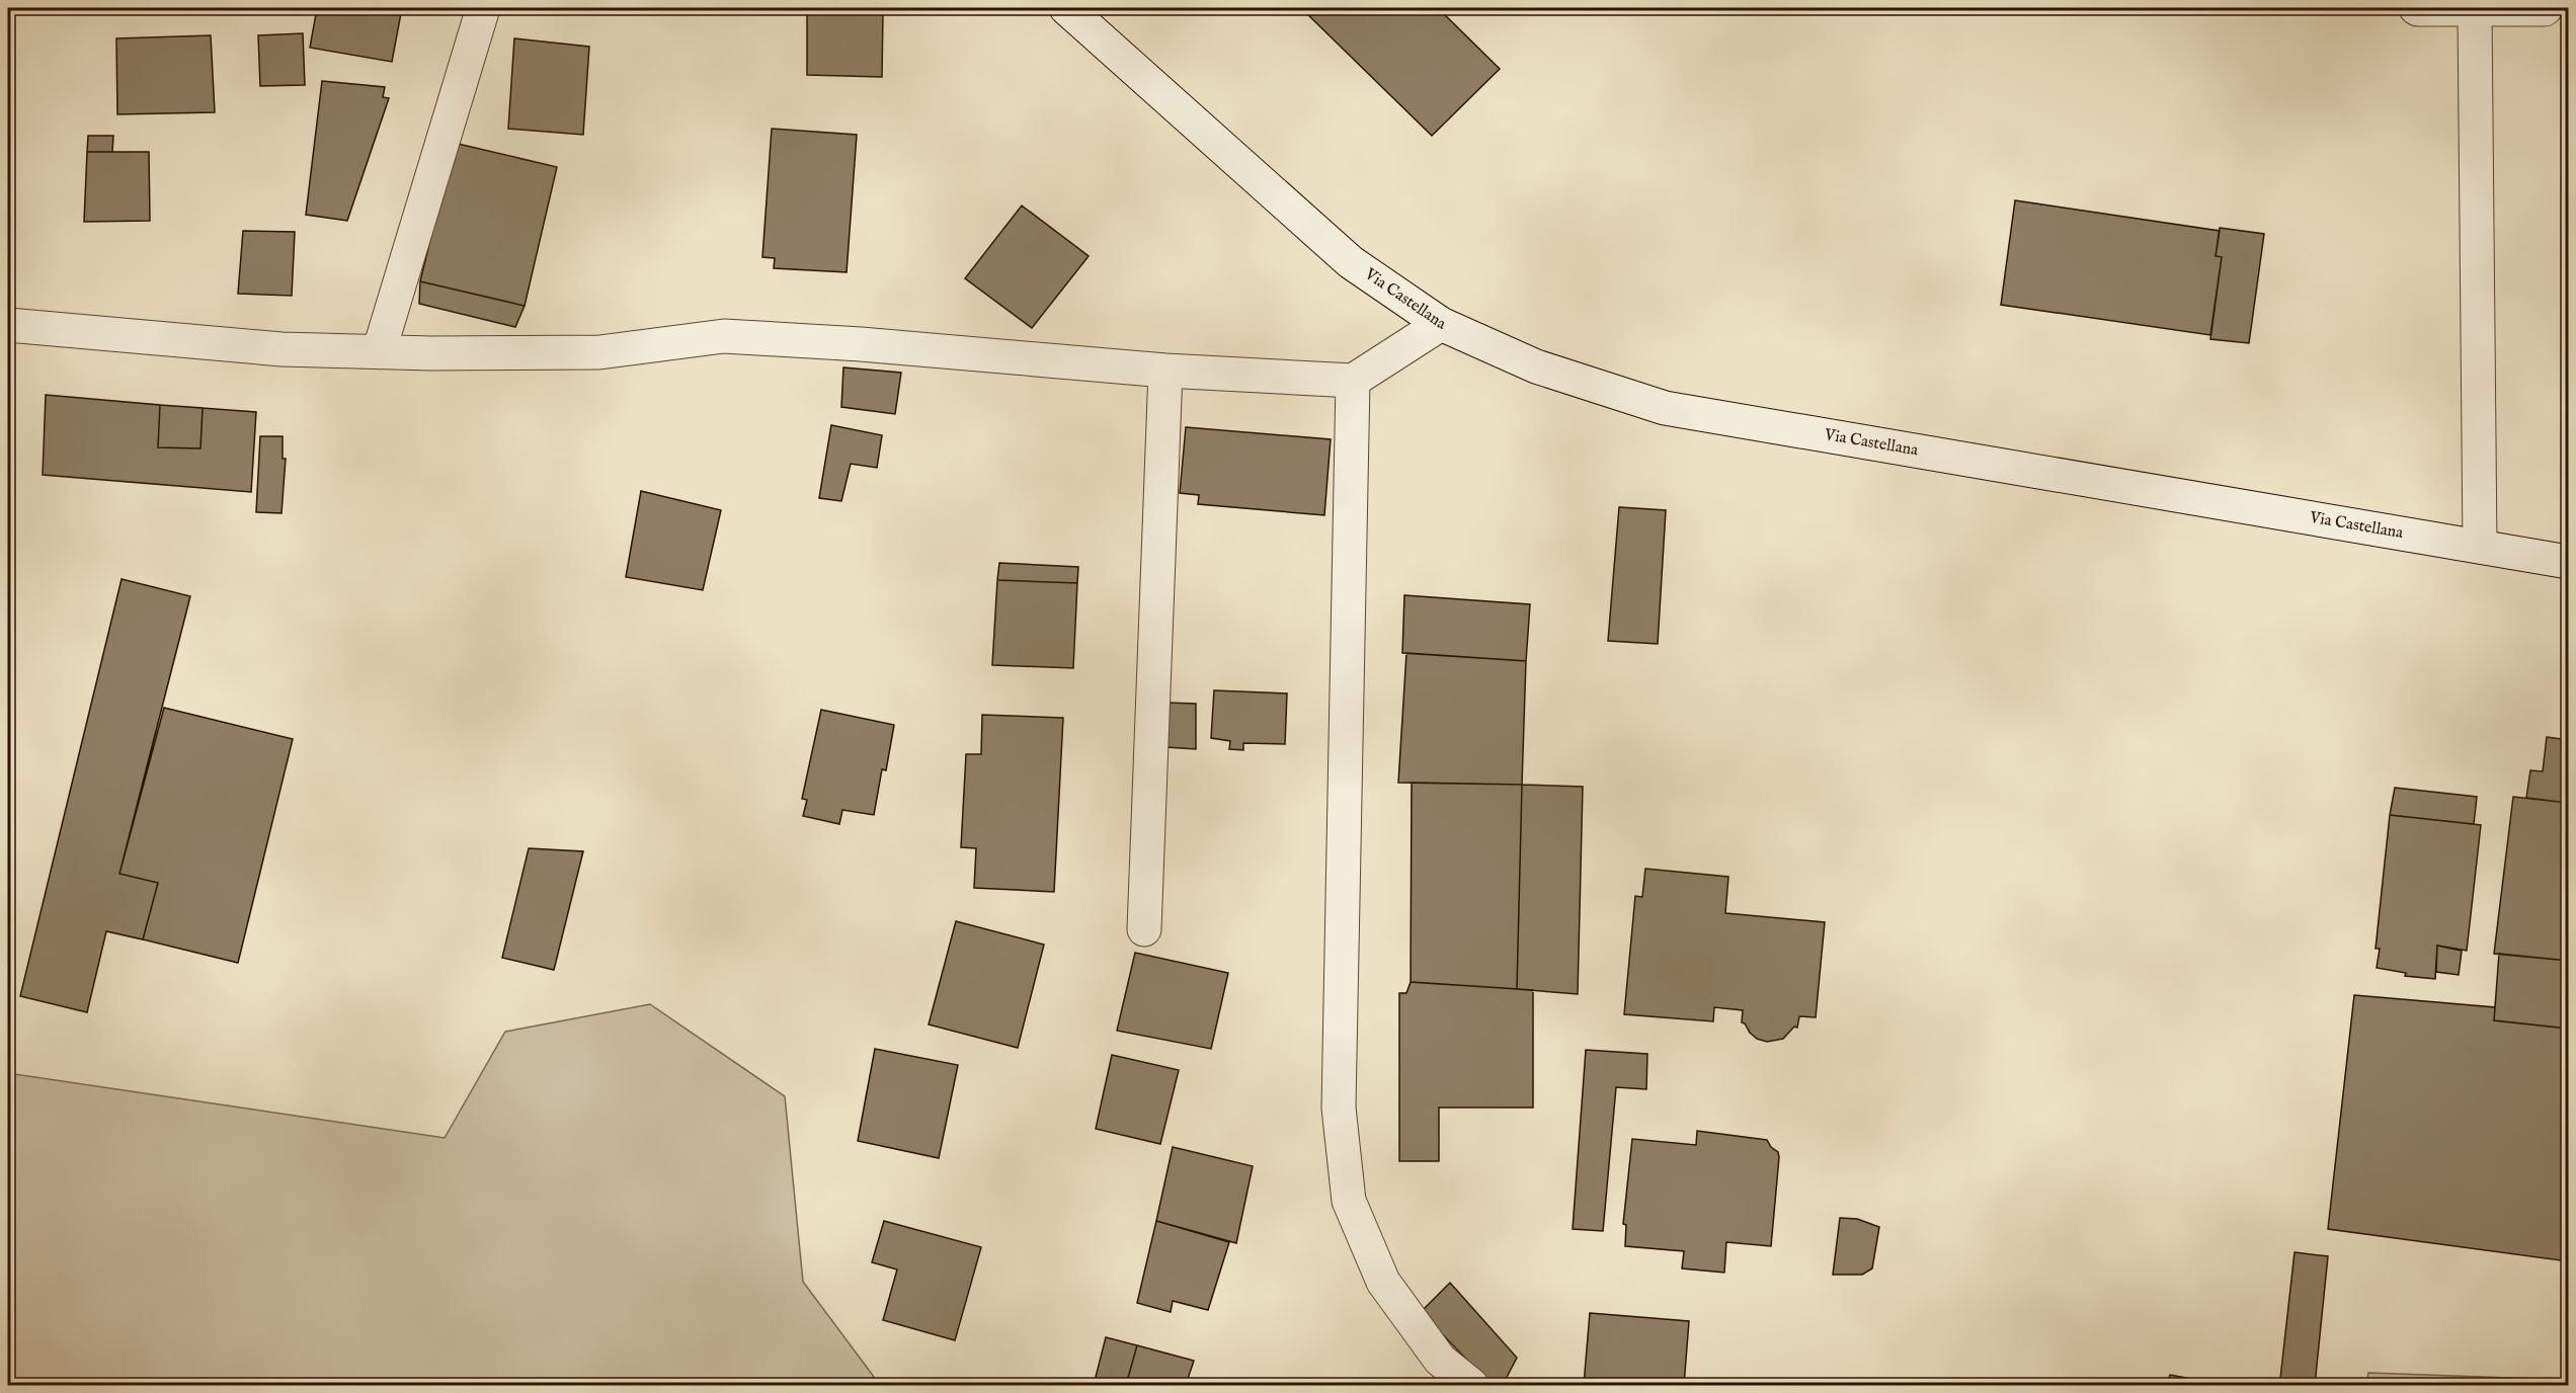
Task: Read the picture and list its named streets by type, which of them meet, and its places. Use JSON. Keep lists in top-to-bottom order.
{
  "streets": {
    "street": ["Via Castellana"]
  }
}
